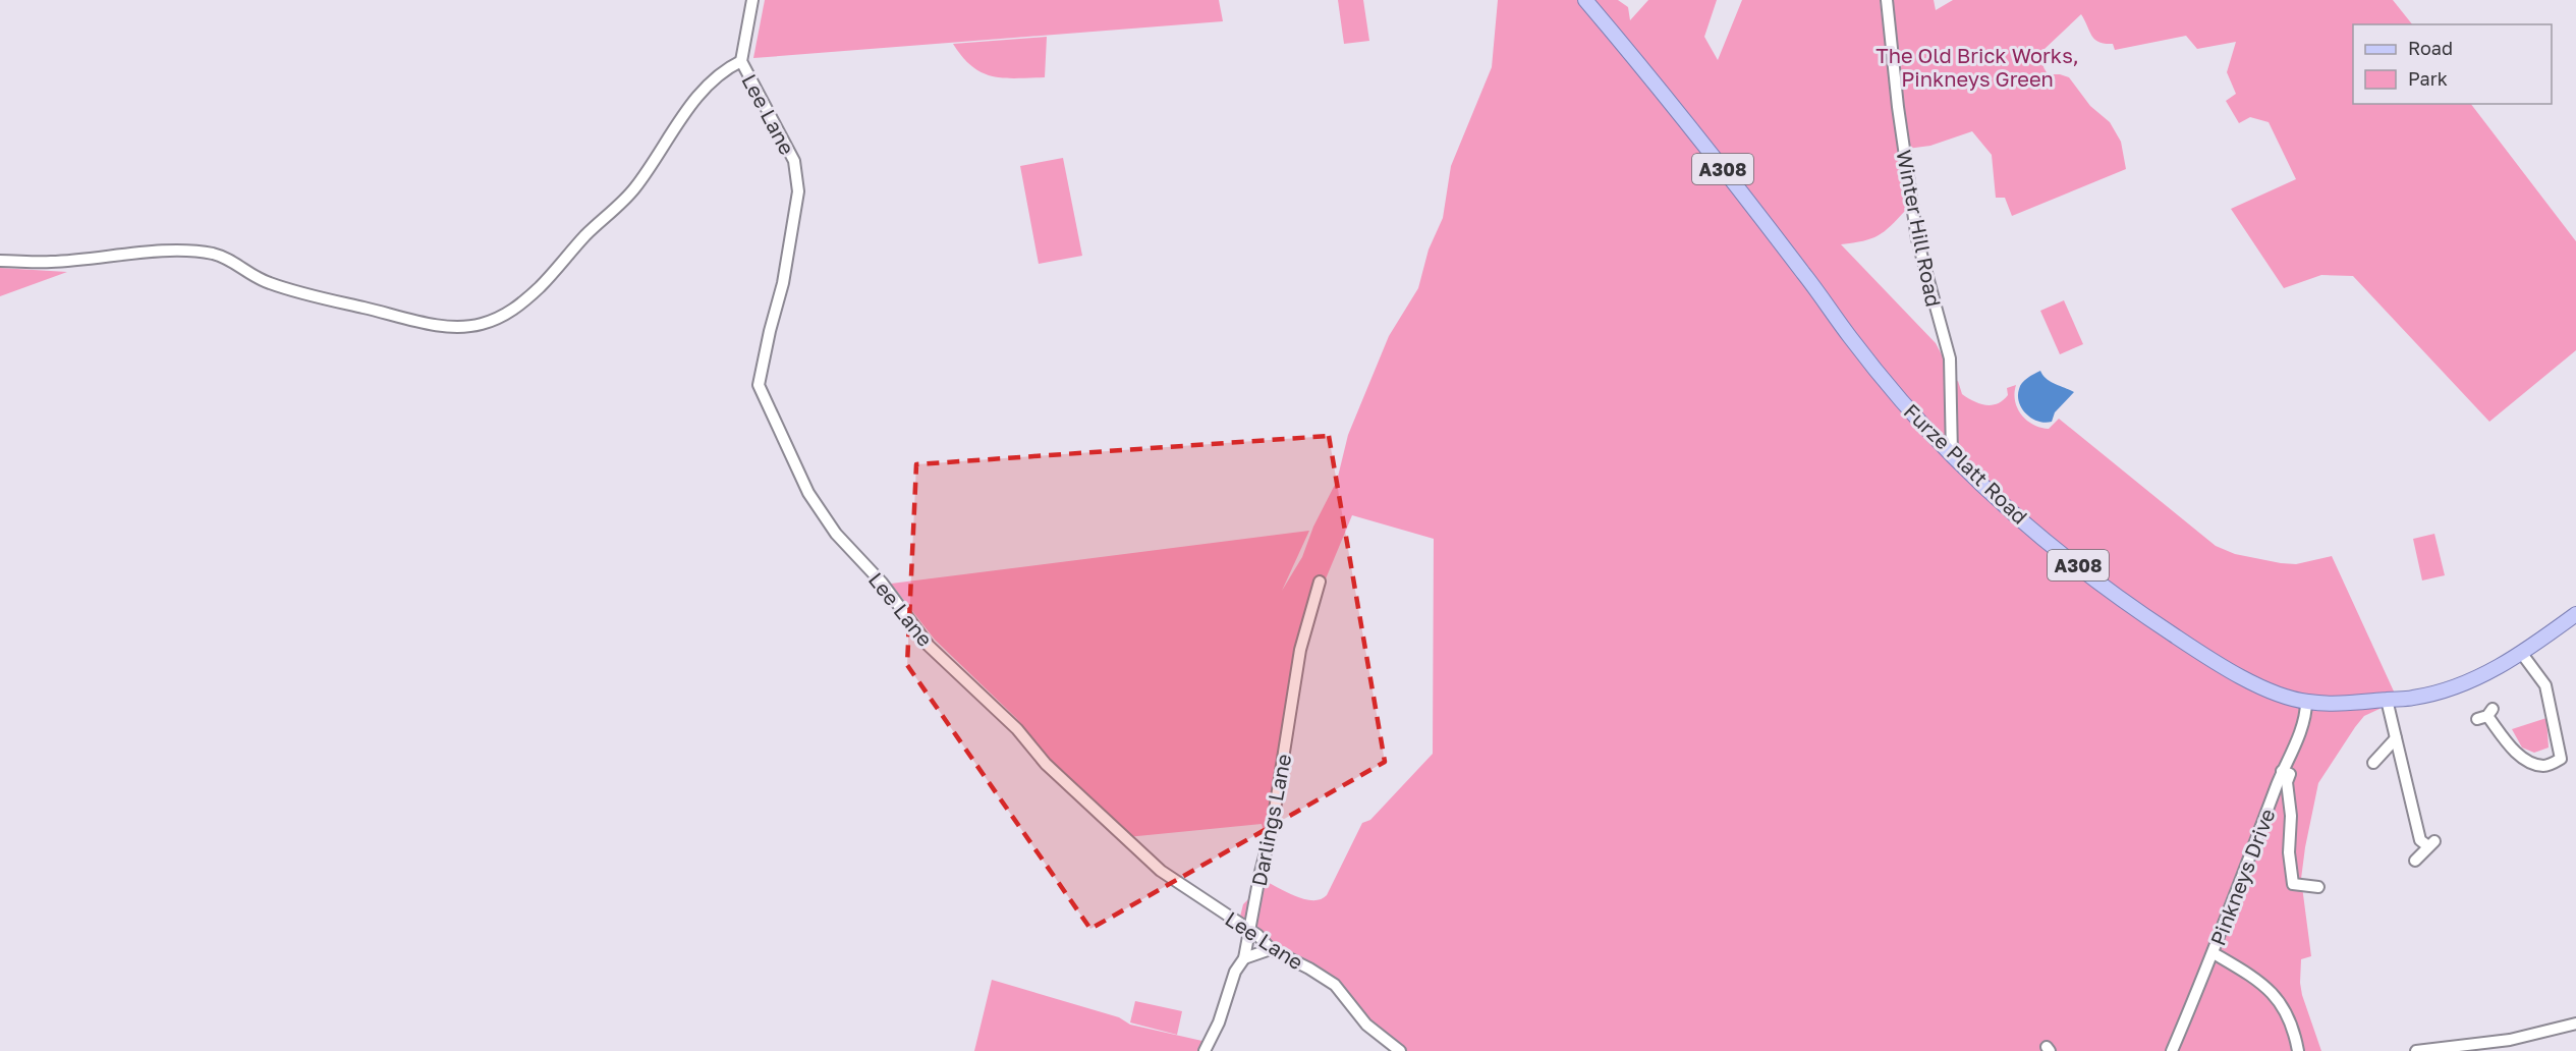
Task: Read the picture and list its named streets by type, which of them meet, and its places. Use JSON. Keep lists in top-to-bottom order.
{
  "streets": {
    "main road": ["A308", "Furze Platt Road"],
    "street": [
      "Lee Lane",
      "Winter Hill Road",
      "Darlings Lane",
      "Pinkneys Drive"
    ]
  },
  "crossings": [
    ["Lee Lane", "Darlings Lane"],
    ["Winter Hill Road", "Furze Platt Road"],
    ["Furze Platt Road", "Pinkneys Drive"]
  ],
  "parks": ["The Old Brick Works, Pinkneys Green"],
  "legend": ["Road", "Park"]
}
